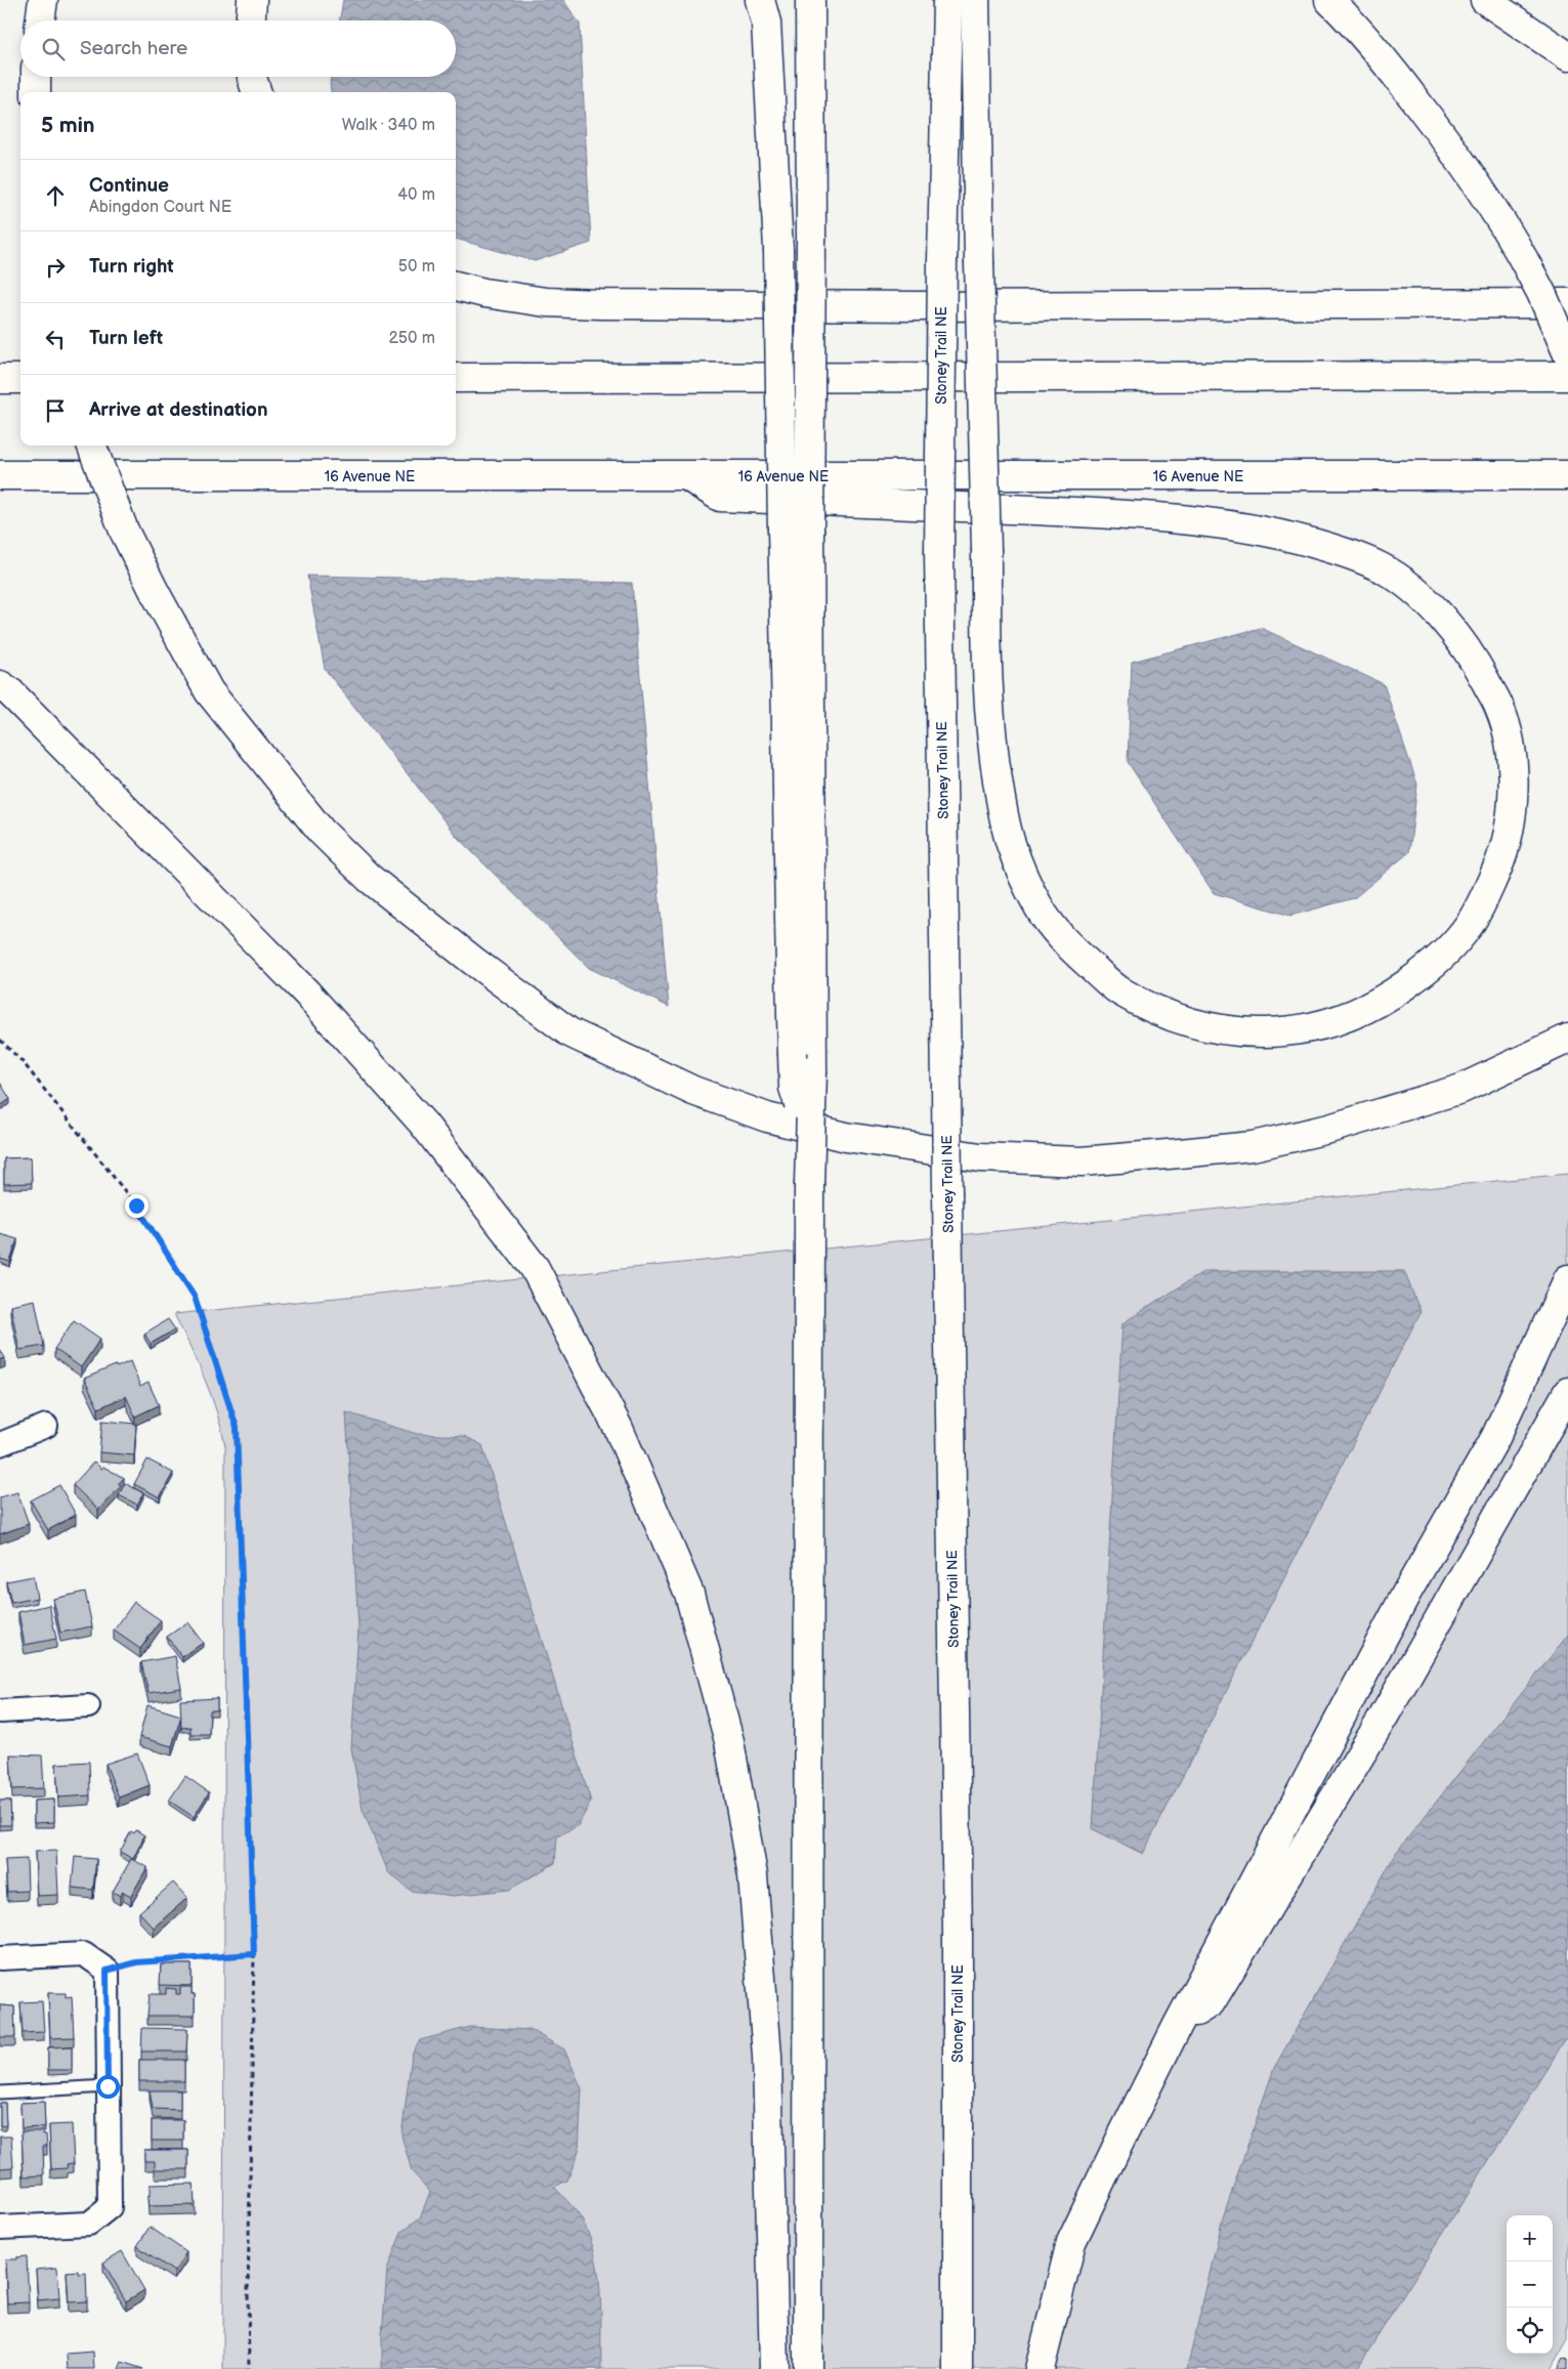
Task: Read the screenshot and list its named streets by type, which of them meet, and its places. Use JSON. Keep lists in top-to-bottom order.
{
  "streets": {
    "highway": ["Stoney Trail NE", "16 Avenue NE"]
  },
  "page": {
    "search": "Search here",
    "heading": ["5 min", "Walk · 340 m"],
    "list": [
      ["Continue", "Abingdon Court NE", "40 m"],
      ["Turn right", "50 m"],
      ["Turn left", "250 m"],
      "Arrive at destination"
    ],
    "map_buttons": ["+", "−"]
  }
}
